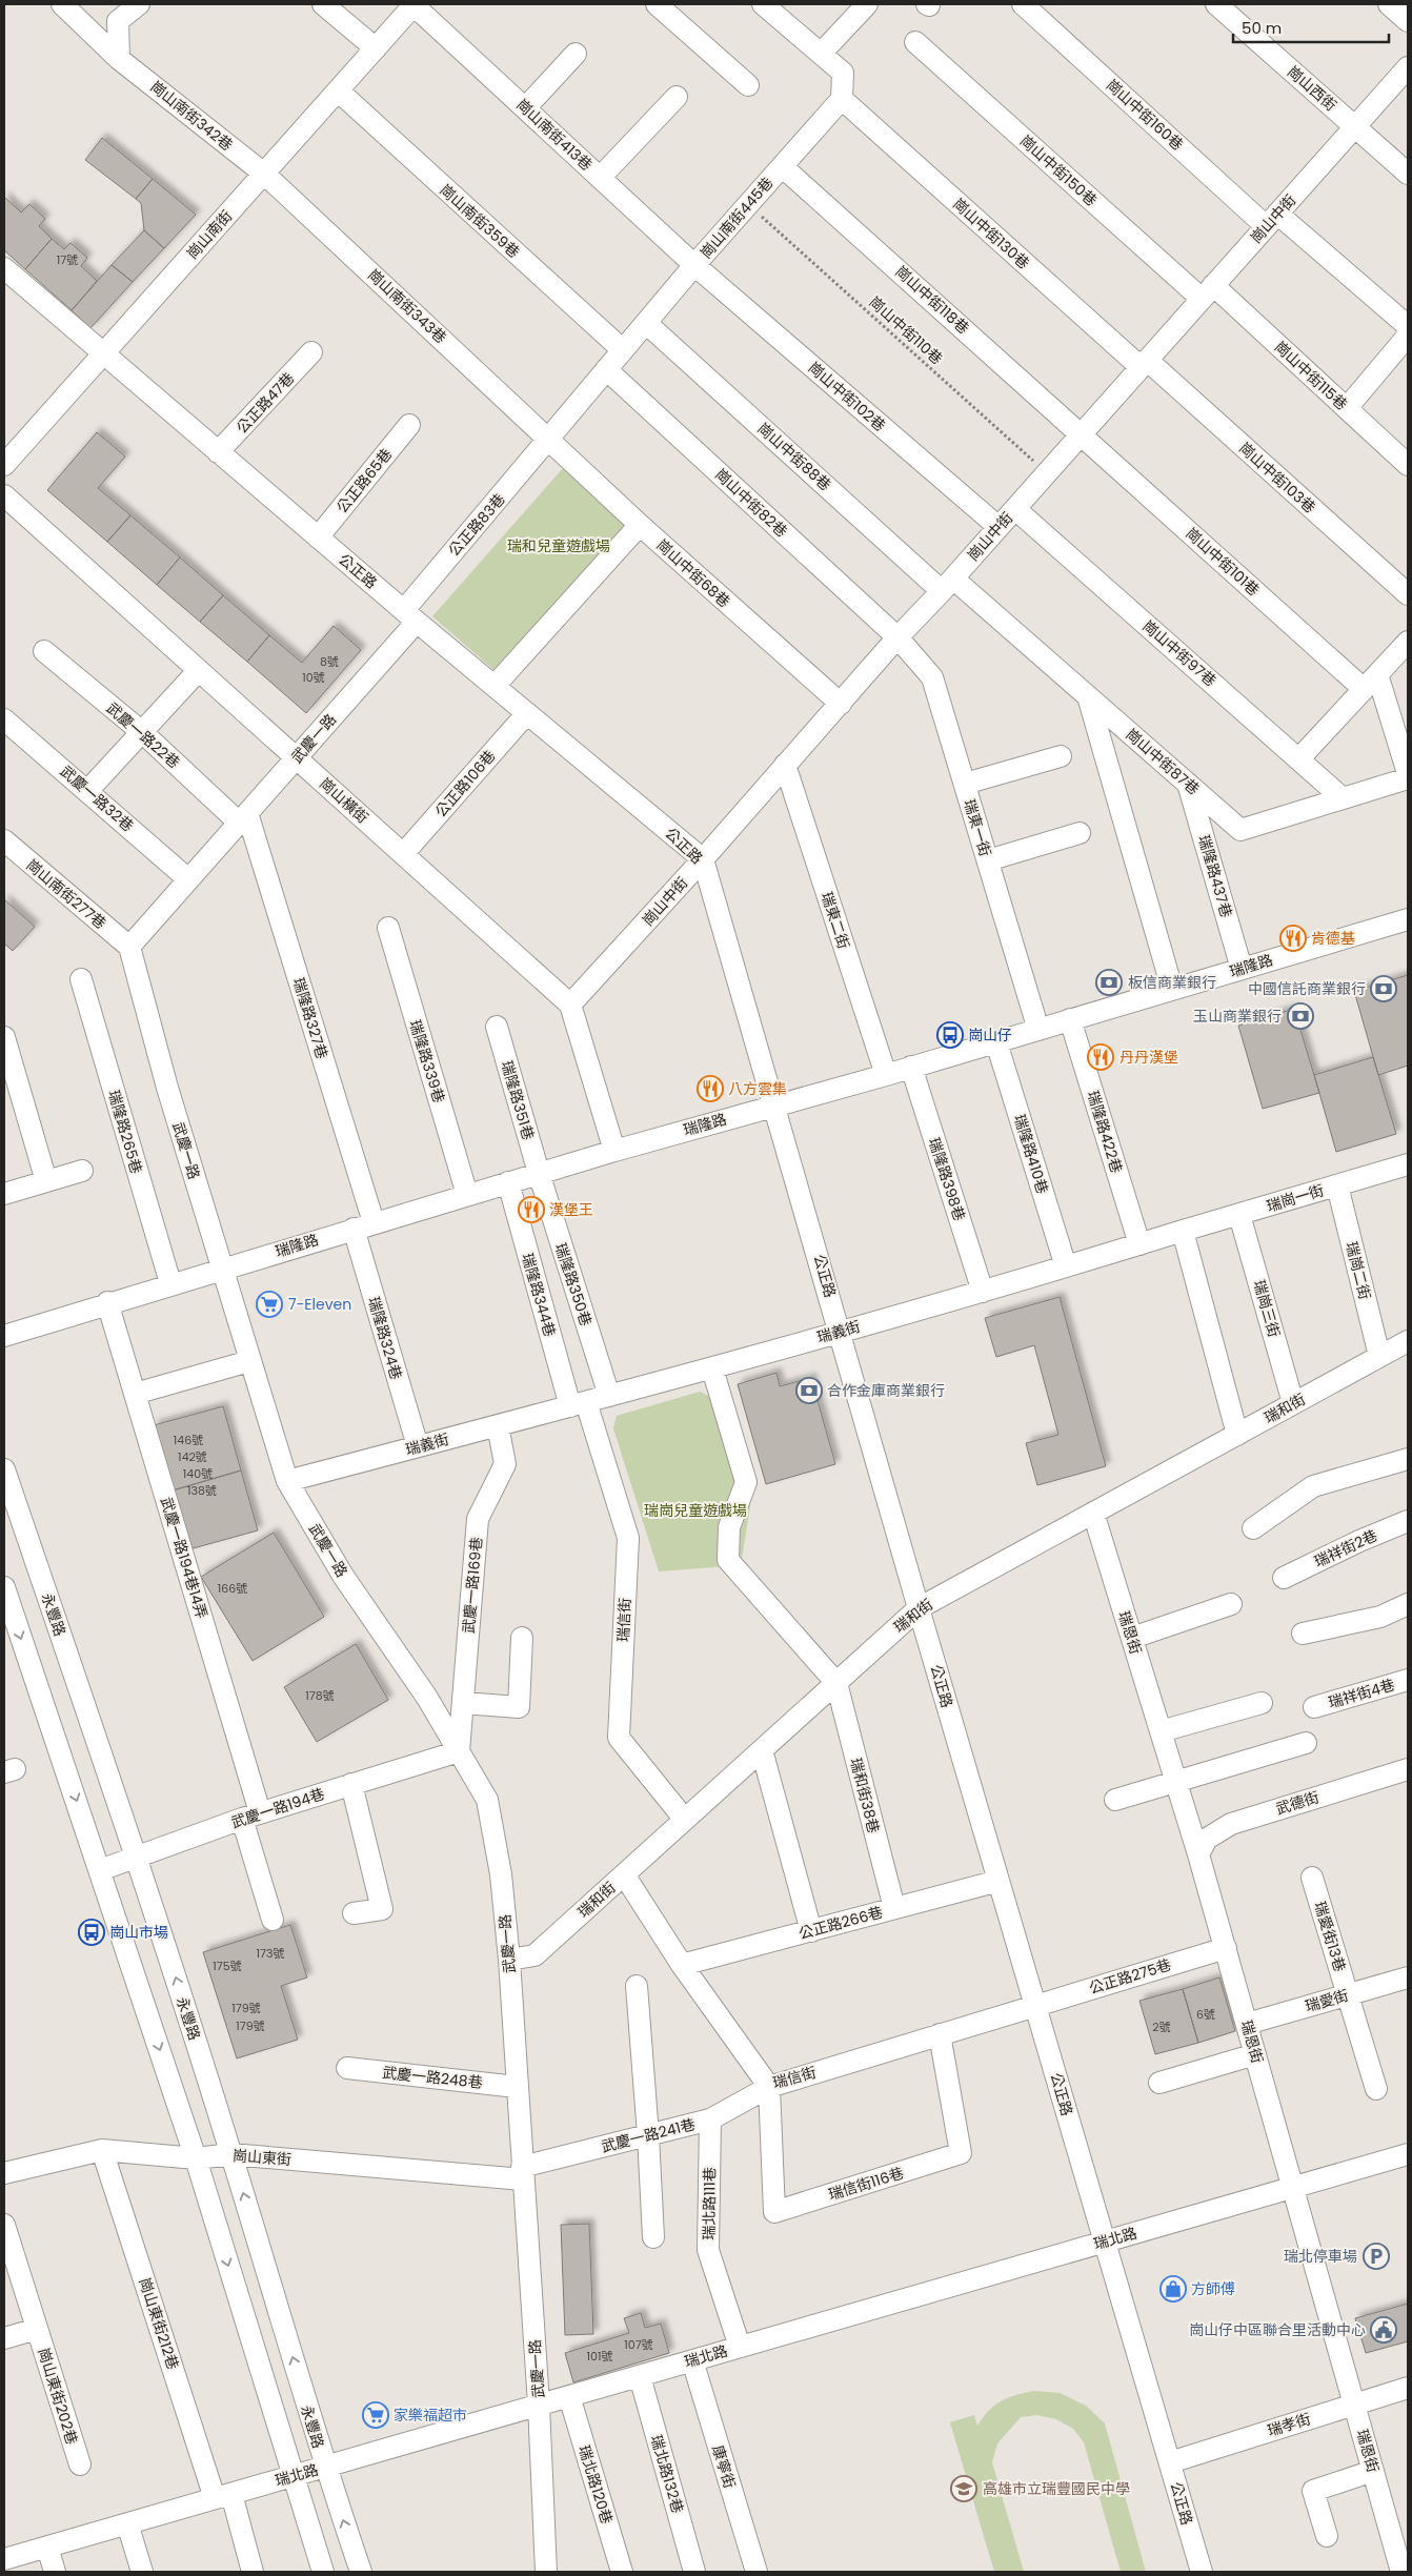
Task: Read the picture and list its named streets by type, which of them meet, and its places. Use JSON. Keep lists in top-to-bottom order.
{
  "streets": {
    "street": [
      "崗山西街",
      "崗山中街160巷",
      "崗山南街342巷",
      "崗山南街413巷",
      "崗山中街150巷",
      "崗山南街445巷",
      "崗山中街",
      "崗山南街359巷",
      "崗山中街130巷",
      "崗山南街",
      "崗山中街118巷",
      "崗山南街343巷",
      "崗山中街115巷",
      "崗山中街102巷",
      "公正路47巷",
      "崗山中街88巷",
      "崗山中街103巷",
      "公正路65巷",
      "崗山中街82巷",
      "公正路83巷",
      "崗山中街101巷",
      "公正路",
      "崗山中街68巷",
      "崗山中街97巷",
      "武慶一路22巷",
      "武慶一路",
      "崗山中街87巷",
      "公正路106巷",
      "武慶一路32巷",
      "崗山橫街",
      "瑞東一街",
      "瑞隆路437巷",
      "崗山南街277巷",
      "瑞東二街",
      "瑞隆路",
      "瑞隆路327巷",
      "瑞隆路339巷",
      "瑞隆路351巷",
      "瑞隆路265巷",
      "瑞隆路422巷",
      "瑞隆路410巷",
      "瑞隆路398巷",
      "瑞崗一街",
      "瑞崗二街",
      "瑞隆路350巷",
      "瑞隆路344巷",
      "瑞崗三街",
      "瑞義街",
      "瑞隆路324巷",
      "瑞和街",
      "瑞祥街2巷",
      "武慶一路194巷14弄",
      "武慶一路169巷",
      "永豐路",
      "瑞信街",
      "瑞恩街",
      "瑞祥街4巷",
      "瑞和街38巷",
      "武德街",
      "武慶一路194巷",
      "公正路266巷",
      "瑞愛街13巷",
      "公正路275巷",
      "瑞愛街",
      "武慶一路248巷",
      "武慶一路241巷",
      "崗山東街",
      "瑞信街116巷",
      "瑞北路111巷",
      "瑞北路",
      "崗山東街212巷",
      "崗山東街202巷",
      "瑞孝街",
      "康寧街",
      "瑞北路132巷",
      "瑞北路120巷"
    ],
    "path": ["崗山中街110巷"]
  },
  "crossings": [
    ["崗山西街", "崗山中街"],
    ["崗山中街160巷", "崗山中街"],
    ["崗山南街342巷", "崗山南街"],
    ["崗山南街342巷", "崗山南街343巷"],
    ["崗山南街413巷", "崗山南街445巷"],
    ["崗山南街413巷", "崗山南街"],
    ["崗山南街413巷", "崗山中街102巷"],
    ["崗山中街150巷", "崗山中街"],
    ["崗山中街150巷", "崗山中街115巷"],
    ["崗山南街445巷", "崗山南街359巷"],
    ["崗山南街445巷", "崗山中街130巷"],
    ["崗山南街445巷", "崗山中街118巷"],
    ["崗山南街445巷", "崗山南街343巷"],
    ["崗山南街445巷", "崗山中街110巷"],
    ["崗山南街445巷", "崗山中街102巷"],
    ["崗山南街445巷", "崗山中街88巷"],
    ["崗山南街445巷", "崗山中街82巷"],
    ["崗山南街445巷", "公正路83巷"],
    ["崗山南街445巷", "崗山中街68巷"],
    ["崗山中街", "崗山中街130巷"],
    ["崗山中街", "崗山中街118巷"],
    ["崗山中街", "崗山中街110巷"],
    ["崗山中街", "崗山中街115巷"],
    ["崗山中街", "崗山中街102巷"],
    ["崗山中街", "崗山中街88巷"],
    ["崗山中街", "崗山中街103巷"],
    ["崗山中街", "崗山中街82巷"],
    ["崗山中街", "崗山中街101巷"],
    ["崗山中街", "公正路"],
    ["崗山中街", "崗山中街68巷"],
    ["崗山中街", "崗山中街97巷"],
    ["崗山中街", "崗山中街87巷"],
    ["崗山中街", "崗山橫街"],
    ["崗山中街", "瑞東一街"],
    ["崗山中街", "瑞東二街"],
    ["崗山南街359巷", "崗山南街"],
    ["崗山中街130巷", "崗山中街103巷"],
    ["崗山南街", "崗山南街343巷"],
    ["崗山南街", "公正路"],
    ["崗山中街118巷", "崗山中街101巷"],
    ["崗山南街343巷", "公正路83巷"],
    ["崗山南街343巷", "崗山中街68巷"],
    ["公正路47巷", "公正路"],
    ["崗山中街88巷", "崗山中街87巷"],
    ["公正路65巷", "公正路"],
    ["崗山中街82巷", "瑞東一街"],
    ["公正路83巷", "公正路"],
    ["公正路83巷", "崗山中街68巷"],
    ["公正路83巷", "武慶一路"],
    ["公正路", "武慶一路"],
    ["公正路", "公正路106巷"],
    ["公正路", "瑞隆路"],
    ["公正路", "瑞義街"],
    ["公正路", "瑞和街"],
    ["公正路", "瑞信街"],
    ["公正路", "公正路266巷"],
    ["公正路", "公正路275巷"],
    ["公正路", "瑞北路"],
    ["公正路", "瑞孝街"],
    ["崗山中街97巷", "崗山中街87巷"],
    ["武慶一路22巷", "武慶一路"],
    ["武慶一路22巷", "瑞隆路327巷"],
    ["武慶一路", "武慶一路32巷"],
    ["武慶一路", "崗山橫街"],
    ["武慶一路", "崗山南街277巷"],
    ["武慶一路", "瑞隆路"],
    ["武慶一路", "瑞隆路327巷"],
    ["武慶一路", "瑞義街"],
    ["武慶一路", "瑞和街"],
    ["武慶一路", "武慶一路169巷"],
    ["武慶一路", "武慶一路194巷"],
    ["武慶一路", "武慶一路248巷"],
    ["武慶一路", "武慶一路241巷"],
    ["武慶一路", "崗山東街"],
    ["武慶一路", "瑞北路"],
    ["崗山中街87巷", "瑞隆路437巷"],
    ["公正路106巷", "崗山橫街"],
    ["瑞東一街", "瑞隆路"],
    ["瑞隆路437巷", "瑞隆路"],
    ["瑞東二街", "瑞隆路"],
    ["瑞隆路", "瑞隆路327巷"],
    ["瑞隆路", "瑞隆路339巷"],
    ["瑞隆路", "瑞隆路351巷"],
    ["瑞隆路", "瑞隆路265巷"],
    ["瑞隆路", "瑞隆路422巷"],
    ["瑞隆路", "瑞隆路410巷"],
    ["瑞隆路", "瑞隆路398巷"],
    ["瑞隆路", "瑞隆路350巷"],
    ["瑞隆路", "瑞隆路344巷"],
    ["瑞隆路", "瑞隆路324巷"],
    ["瑞隆路", "武慶一路194巷14弄"],
    ["瑞隆路351巷", "瑞隆路350巷"],
    ["瑞隆路422巷", "瑞義街"],
    ["瑞隆路410巷", "瑞義街"],
    ["瑞隆路398巷", "瑞義街"],
    ["瑞崗一街", "瑞崗二街"],
    ["瑞崗一街", "瑞崗三街"],
    ["瑞崗一街", "瑞義街"],
    ["瑞崗二街", "瑞和街"],
    ["瑞隆路350巷", "瑞義街"],
    ["瑞隆路344巷", "瑞義街"],
    ["瑞隆路344巷", "瑞信街"],
    ["瑞崗三街", "瑞和街"],
    ["瑞義街", "瑞隆路324巷"],
    ["瑞義街", "武慶一路169巷"],
    ["瑞義街", "瑞信街"],
    ["瑞和街", "瑞信街"],
    ["瑞和街", "瑞恩街"],
    ["瑞和街", "瑞和街38巷"],
    ["武慶一路194巷14弄", "武慶一路194巷"],
    ["武慶一路169巷", "武慶一路194巷"],
    ["永豐路", "武慶一路194巷"],
    ["永豐路", "崗山東街"],
    ["永豐路", "瑞北路"],
    ["瑞信街", "公正路266巷"],
    ["瑞信街", "公正路275巷"],
    ["瑞信街", "武慶一路241巷"],
    ["瑞信街", "瑞信街116巷"],
    ["瑞恩街", "武德街"],
    ["瑞恩街", "公正路275巷"],
    ["瑞恩街", "瑞愛街"],
    ["瑞恩街", "瑞北路"],
    ["瑞恩街", "瑞孝街"],
    ["瑞和街38巷", "公正路266巷"],
    ["瑞愛街13巷", "瑞愛街"],
    ["武慶一路241巷", "崗山東街"],
    ["武慶一路241巷", "瑞信街116巷"],
    ["武慶一路241巷", "瑞北路111巷"],
    ["崗山東街", "崗山東街212巷"],
    ["瑞北路111巷", "瑞北路"],
    ["瑞北路", "崗山東街212巷"],
    ["瑞北路", "康寧街"],
    ["瑞北路", "瑞北路132巷"],
    ["瑞北路", "瑞北路120巷"]
  ],
  "parks": ["瑞和兒童遊戲場", "瑞崗兒童遊戲場"],
  "places": {
    "restaurant": [
      "肯德基",
      "丹丹漢堡",
      "八方雲集",
      "漢堡王"
    ],
    "bank": [
      "板信商業銀行",
      "中國信託商業銀行",
      "玉山商業銀行",
      "合作金庫商業銀行"
    ],
    "bus stop": ["崗山仔", "崗山市場"],
    "supermarket": ["7-Eleven", "家樂福超市"],
    "parking": ["瑞北停車場"],
    "shop": ["方師傅"],
    "public building": ["崗山仔中區聯合里活動中心"],
    "school or university": ["高雄市立瑞豐國民中學"]
  },
  "house_numbers": [
    "17號",
    "8號",
    "10號",
    "146號",
    "142號",
    "140號",
    "138號",
    "166號",
    "178號",
    "173號",
    "175號",
    "179號",
    "6號",
    "179號",
    "2號",
    "107號",
    "101號"
  ],
  "scale_bar": "50 m"
}
